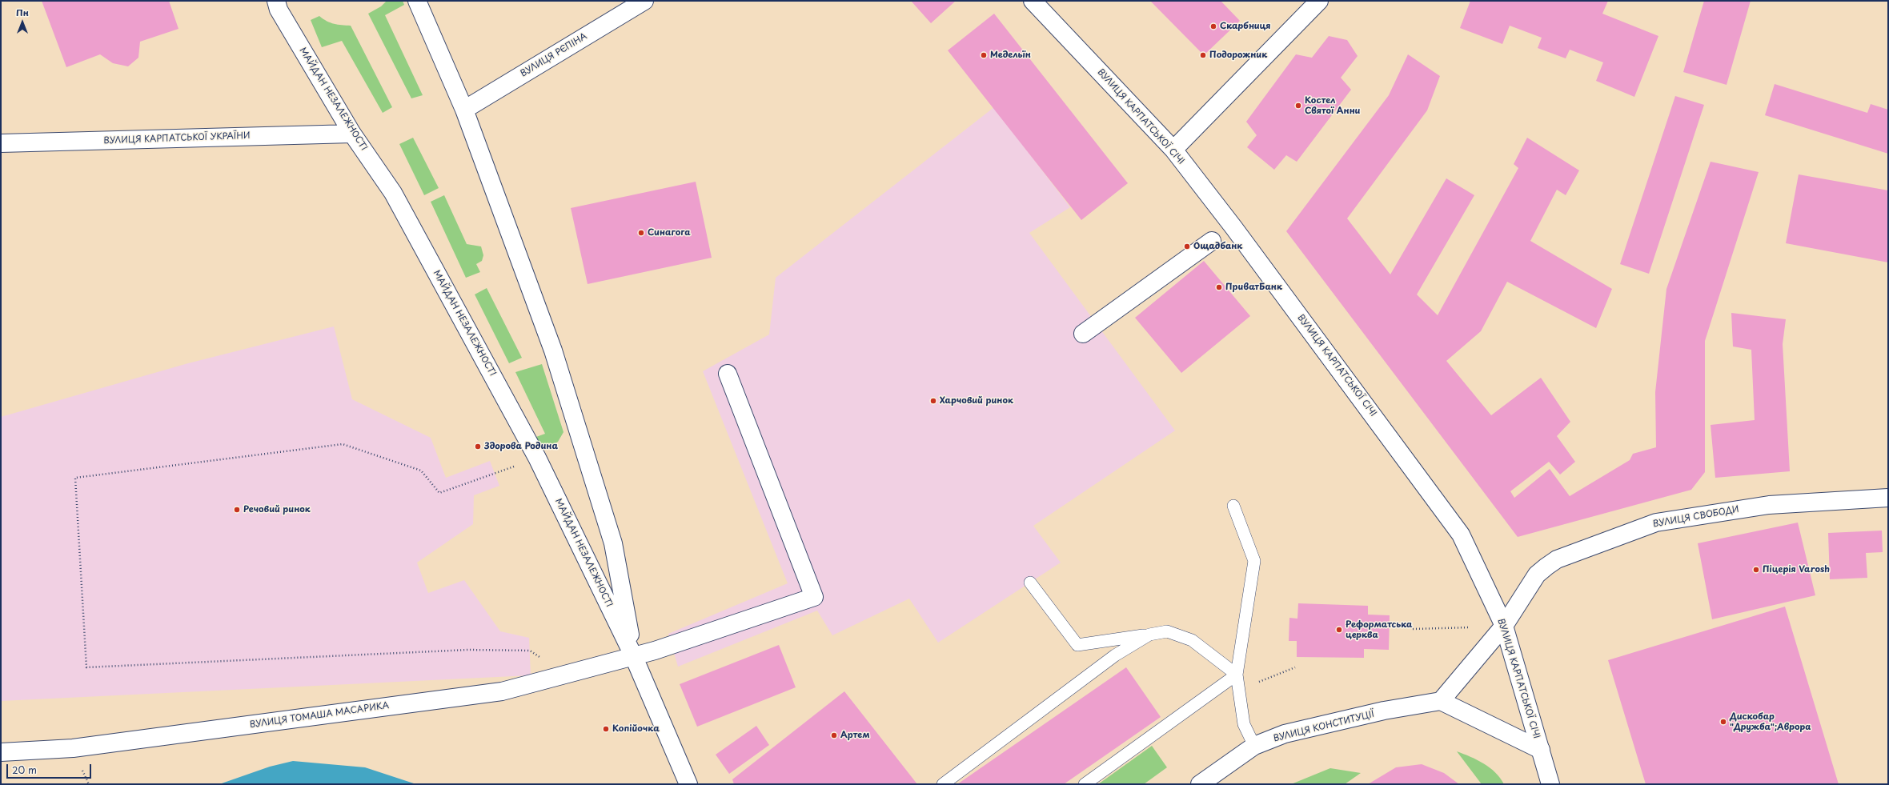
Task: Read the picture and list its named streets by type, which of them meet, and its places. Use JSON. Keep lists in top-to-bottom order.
{
  "streets": {
    "street": [
      "ВУЛИЦЯ РЄПІНА",
      "МАЙДАН НЕЗАЛЕЖНОСТІ",
      "ВУЛИЦЯ КАРПАТСЬКОЇ СІЧІ",
      "ВУЛИЦЯ КАРПАТСЬКОЇ УКРАЇНИ",
      "ВУЛИЦЯ СВОБОДИ",
      "ВУЛИЦЯ ТОМАША МАСАРИКА",
      "ВУЛИЦЯ КОНСТИТУЦІЇ"
    ]
  },
  "crossings": [
    ["ВУЛИЦЯ РЄПІНА", "МАЙДАН НЕЗАЛЕЖНОСТІ"],
    ["МАЙДАН НЕЗАЛЕЖНОСТІ", "ВУЛИЦЯ КАРПАТСЬКОЇ УКРАЇНИ"],
    ["МАЙДАН НЕЗАЛЕЖНОСТІ", "ВУЛИЦЯ ТОМАША МАСАРИКА"],
    ["ВУЛИЦЯ КАРПАТСЬКОЇ СІЧІ", "ВУЛИЦЯ СВОБОДИ"]
  ],
  "places": [
    "Скарбниця",
    "Медельїн",
    "Подорожник",
    "Костел Святої Анни",
    "Синагога",
    "Ощадбанк",
    "ПриватБанк",
    "Харчовий ринок",
    "Здорова Родина",
    "Речовий ринок",
    "Піцерія Varosh",
    "Реформатська церква",
    "Дискобар \"Дружба\";Аврора",
    "Копійочка",
    "Артем"
  ],
  "scale_bar": "20 m",
  "north": "top"
}
